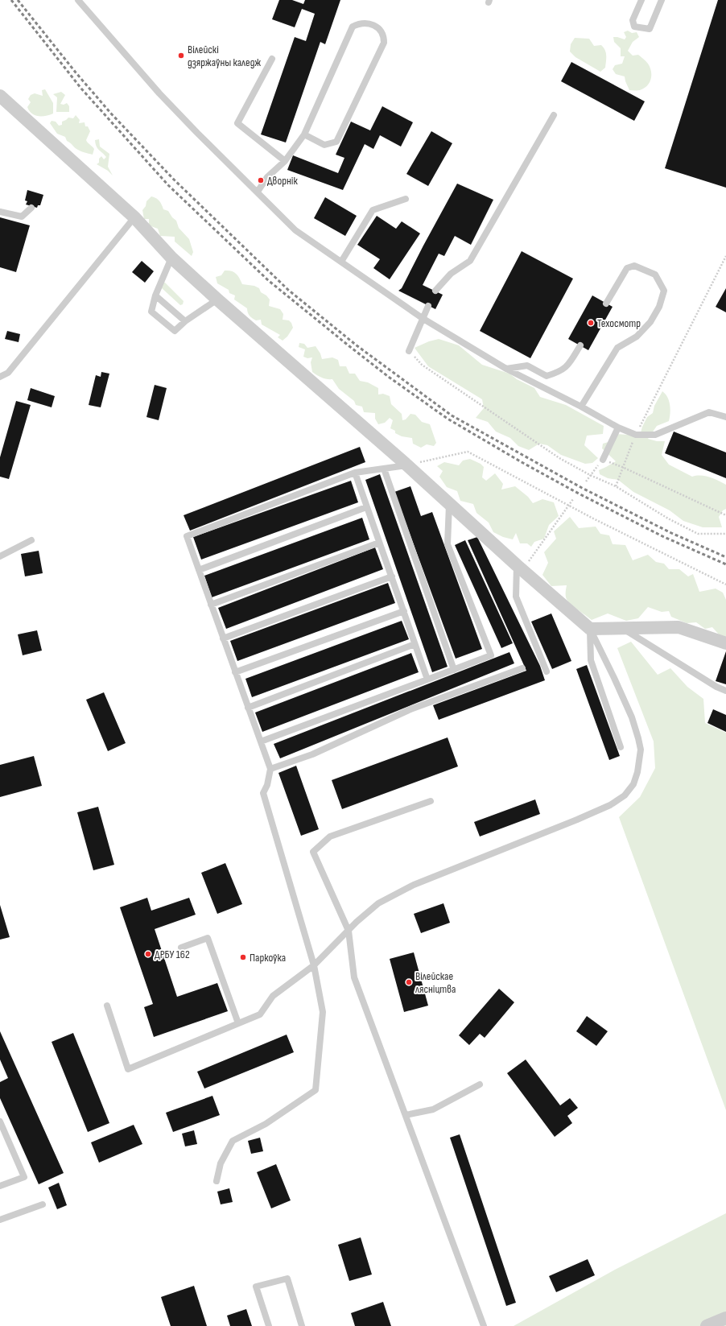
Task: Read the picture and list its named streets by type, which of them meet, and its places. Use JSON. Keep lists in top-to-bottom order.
{
  "places": [
    "Вілейскі дзяржаўны каледж",
    "Дворнік",
    "Техосмотр",
    "ДРБУ 162",
    "Паркоўка",
    "Вілейскае лясніцтва"
  ]
}
